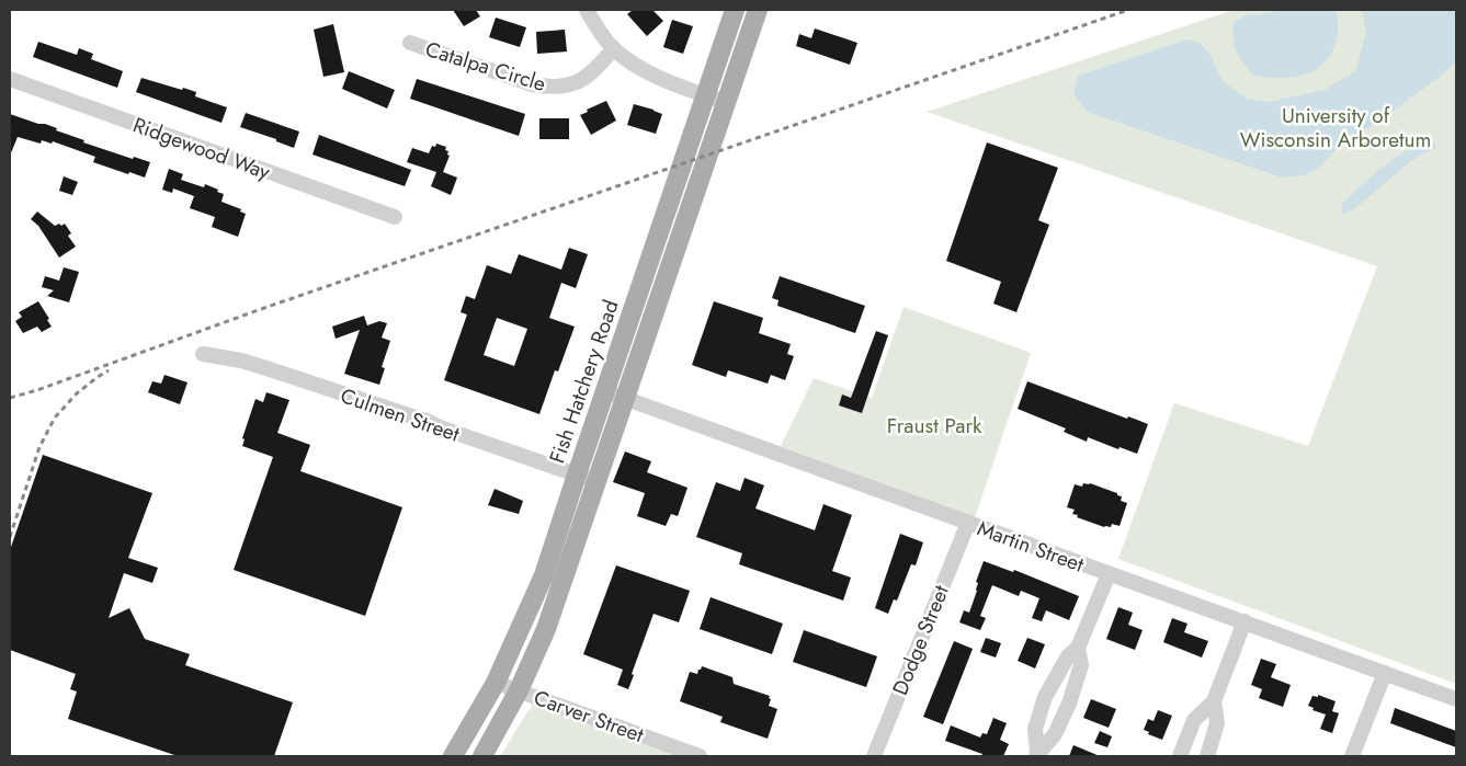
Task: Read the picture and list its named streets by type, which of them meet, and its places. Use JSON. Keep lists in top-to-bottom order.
{
  "streets": {
    "main road": ["Fish Hatchery Road"],
    "street": [
      "Catalpa Circle",
      "Ridgewood Way",
      "Culmen Street",
      "Martin Street",
      "Dodge Street",
      "Carver Street"
    ]
  },
  "crossings": [
    ["Fish Hatchery Road", "Culmen Street"],
    ["Fish Hatchery Road", "Martin Street"],
    ["Martin Street", "Dodge Street"]
  ],
  "parks": ["University of Wisconsin Arboretum", "Fraust Park"]
}
